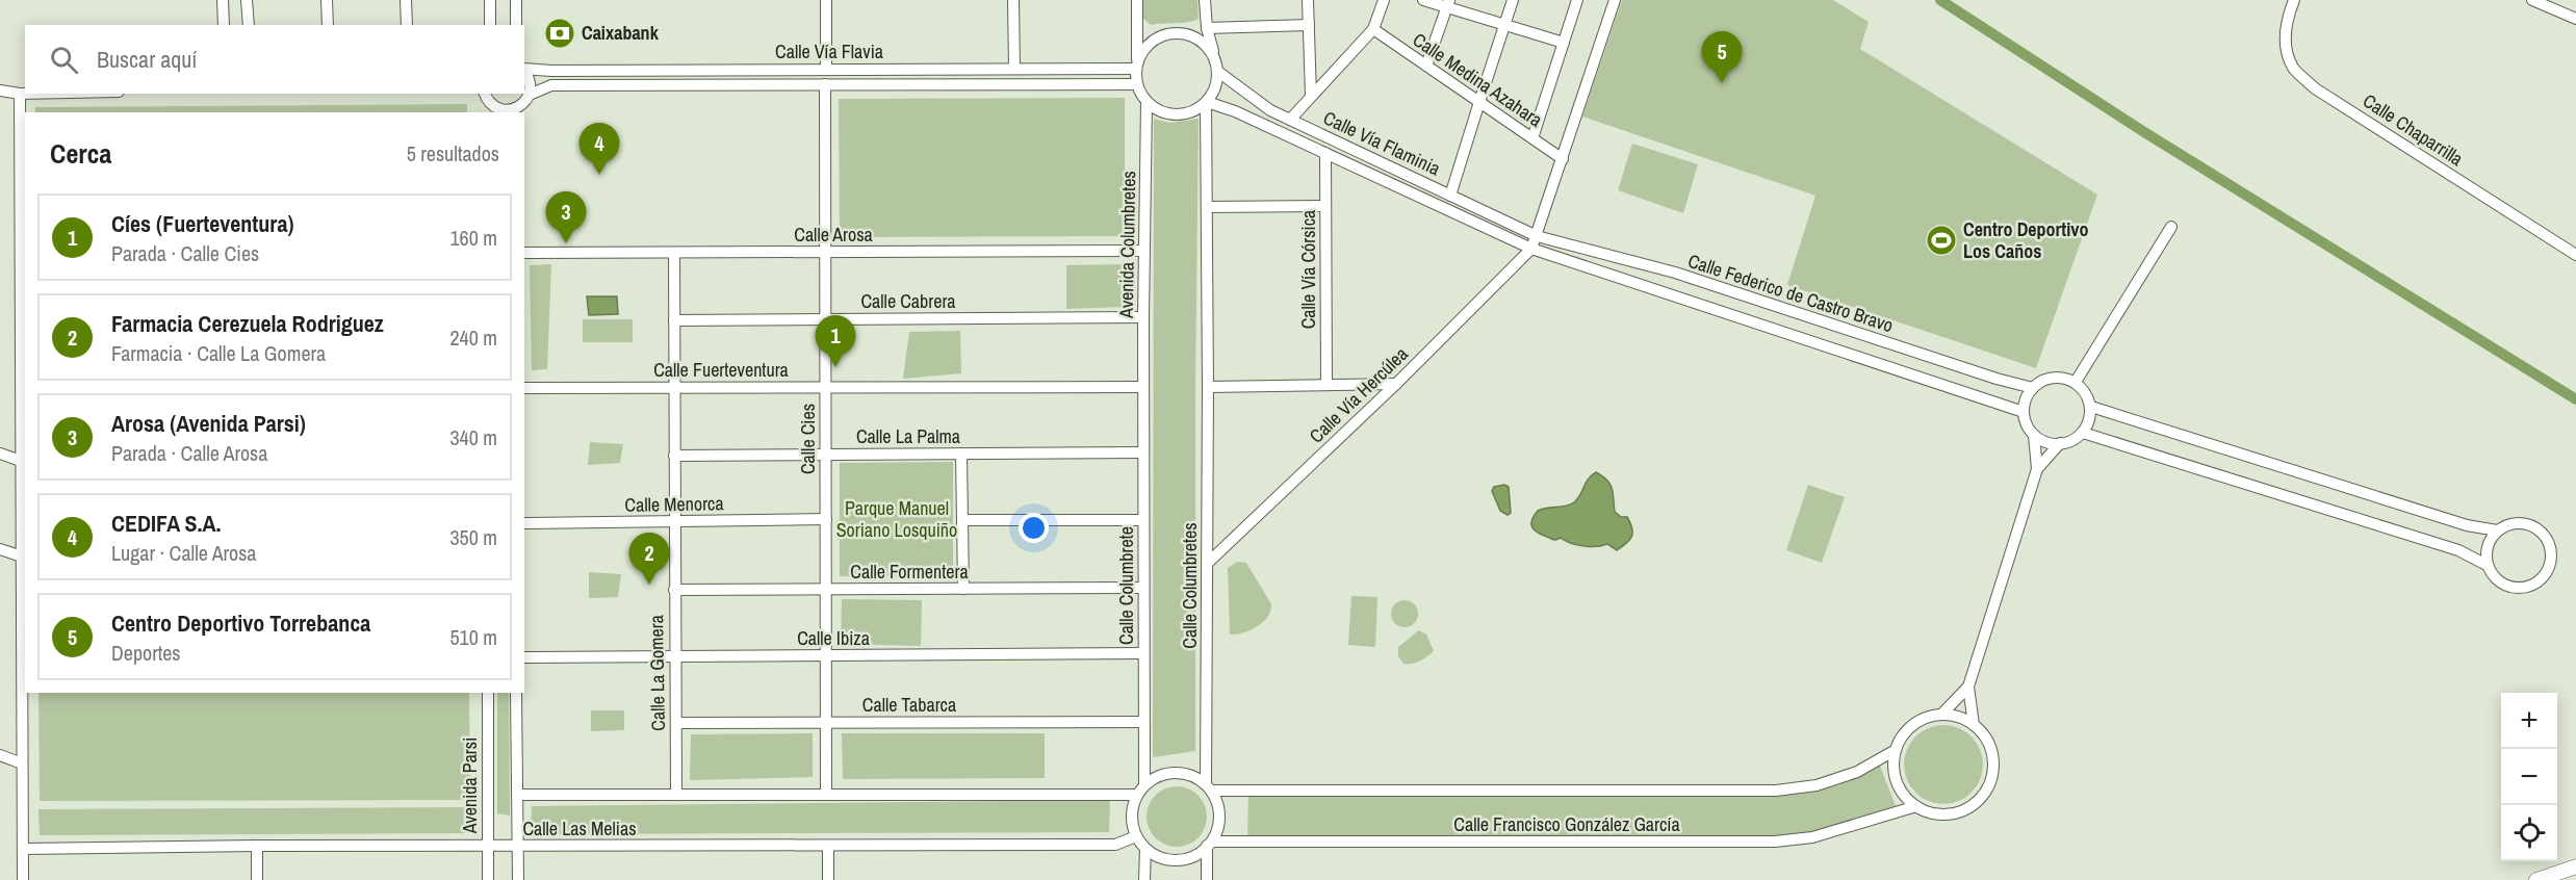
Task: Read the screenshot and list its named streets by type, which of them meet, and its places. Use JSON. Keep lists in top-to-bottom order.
{
  "streets": {
    "street": [
      "Calle Vía Flavia",
      "Calle Medina Azahara",
      "Calle Chaparrilla",
      "Calle Vía Flaminia",
      "Calle Arosa",
      "Avenida Columbretes",
      "Calle Vía Córsica",
      "Calle Federico de Castro Bravo",
      "Calle Cabrera",
      "Calle Fuerteventura",
      "Calle Vía Hercúlea",
      "Calle La Palma",
      "Calle Cies",
      "Calle Menorca",
      "Calle Formentera",
      "Calle Columbrete",
      "Calle Columbretes",
      "Calle Ibiza",
      "Calle La Gomera",
      "Calle Tabarca",
      "Avenida Parsi",
      "Calle Francisco González García",
      "Calle Las Melias"
    ]
  },
  "crossings": [
    ["Calle Vía Flavia", "Calle Vía Flaminia"],
    ["Calle Vía Flavia", "Avenida Columbretes"],
    ["Calle Vía Flavia", "Calle Cies"],
    ["Calle Vía Flaminia", "Avenida Columbretes"],
    ["Calle Vía Flaminia", "Calle Vía Córsica"],
    ["Calle Vía Flaminia", "Calle Federico de Castro Bravo"],
    ["Calle Vía Flaminia", "Calle Vía Hercúlea"],
    ["Calle Arosa", "Avenida Columbretes"],
    ["Calle Arosa", "Calle Cies"],
    ["Calle Arosa", "Calle La Gomera"],
    ["Avenida Columbretes", "Calle Cabrera"],
    ["Avenida Columbretes", "Calle Fuerteventura"],
    ["Avenida Columbretes", "Calle Columbrete"],
    ["Calle Cabrera", "Calle Cies"],
    ["Calle Cabrera", "Calle La Gomera"],
    ["Calle Fuerteventura", "Calle Cies"],
    ["Calle Fuerteventura", "Calle Columbrete"],
    ["Calle Fuerteventura", "Calle La Gomera"],
    ["Calle Vía Hercúlea", "Calle Columbretes"],
    ["Calle La Palma", "Calle Cies"],
    ["Calle La Palma", "Calle Columbrete"],
    ["Calle La Palma", "Calle La Gomera"],
    ["Calle Cies", "Calle Menorca"],
    ["Calle Cies", "Calle Formentera"],
    ["Calle Cies", "Calle Ibiza"],
    ["Calle Cies", "Calle Tabarca"],
    ["Calle Cies", "Calle Las Melias"],
    ["Calle Menorca", "Calle La Gomera"],
    ["Calle Formentera", "Calle Columbrete"],
    ["Calle Formentera", "Calle La Gomera"],
    ["Calle Columbrete", "Calle Columbretes"],
    ["Calle Columbrete", "Calle Ibiza"],
    ["Calle Columbrete", "Calle Tabarca"],
    ["Calle Columbrete", "Calle Francisco González García"],
    ["Calle Columbrete", "Calle Las Melias"],
    ["Calle Columbretes", "Calle Francisco González García"],
    ["Calle Columbretes", "Calle Las Melias"],
    ["Calle Ibiza", "Calle La Gomera"],
    ["Calle La Gomera", "Calle Tabarca"],
    ["Calle La Gomera", "Calle Las Melias"],
    ["Avenida Parsi", "Calle Las Melias"],
    ["Calle Francisco González García", "Calle Las Melias"]
  ],
  "parks": ["Parque Manuel Soriano Losquiño"],
  "places": {
    "bank": ["Caixabank"],
    "sports": ["Centro Deportivo Los Caños"]
  },
  "page": {
    "search": "Buscar aquí",
    "pins": [
      "5",
      "4",
      "3",
      "1",
      "2"
    ],
    "heading": ["Cerca", "5 resultados"],
    "list": [
      {
        "mark": "1",
        "name": "Cíes (Fuerteventura)",
        "note": "Parada · Calle Cies",
        "value": "160 m"
      },
      {
        "mark": "2",
        "name": "Farmacia Cerezuela Rodriguez",
        "note": "Farmacia · Calle La Gomera",
        "value": "240 m"
      },
      {
        "mark": "3",
        "name": "Arosa (Avenida Parsi)",
        "note": "Parada · Calle Arosa",
        "value": "340 m"
      },
      {
        "mark": "4",
        "name": "CEDIFA S.A.",
        "note": "Lugar · Calle Arosa",
        "value": "350 m"
      },
      {
        "mark": "5",
        "name": "Centro Deportivo Torrebanca",
        "note": "Deportes",
        "value": "510 m"
      }
    ],
    "map_buttons": ["+", "−"]
  }
}
